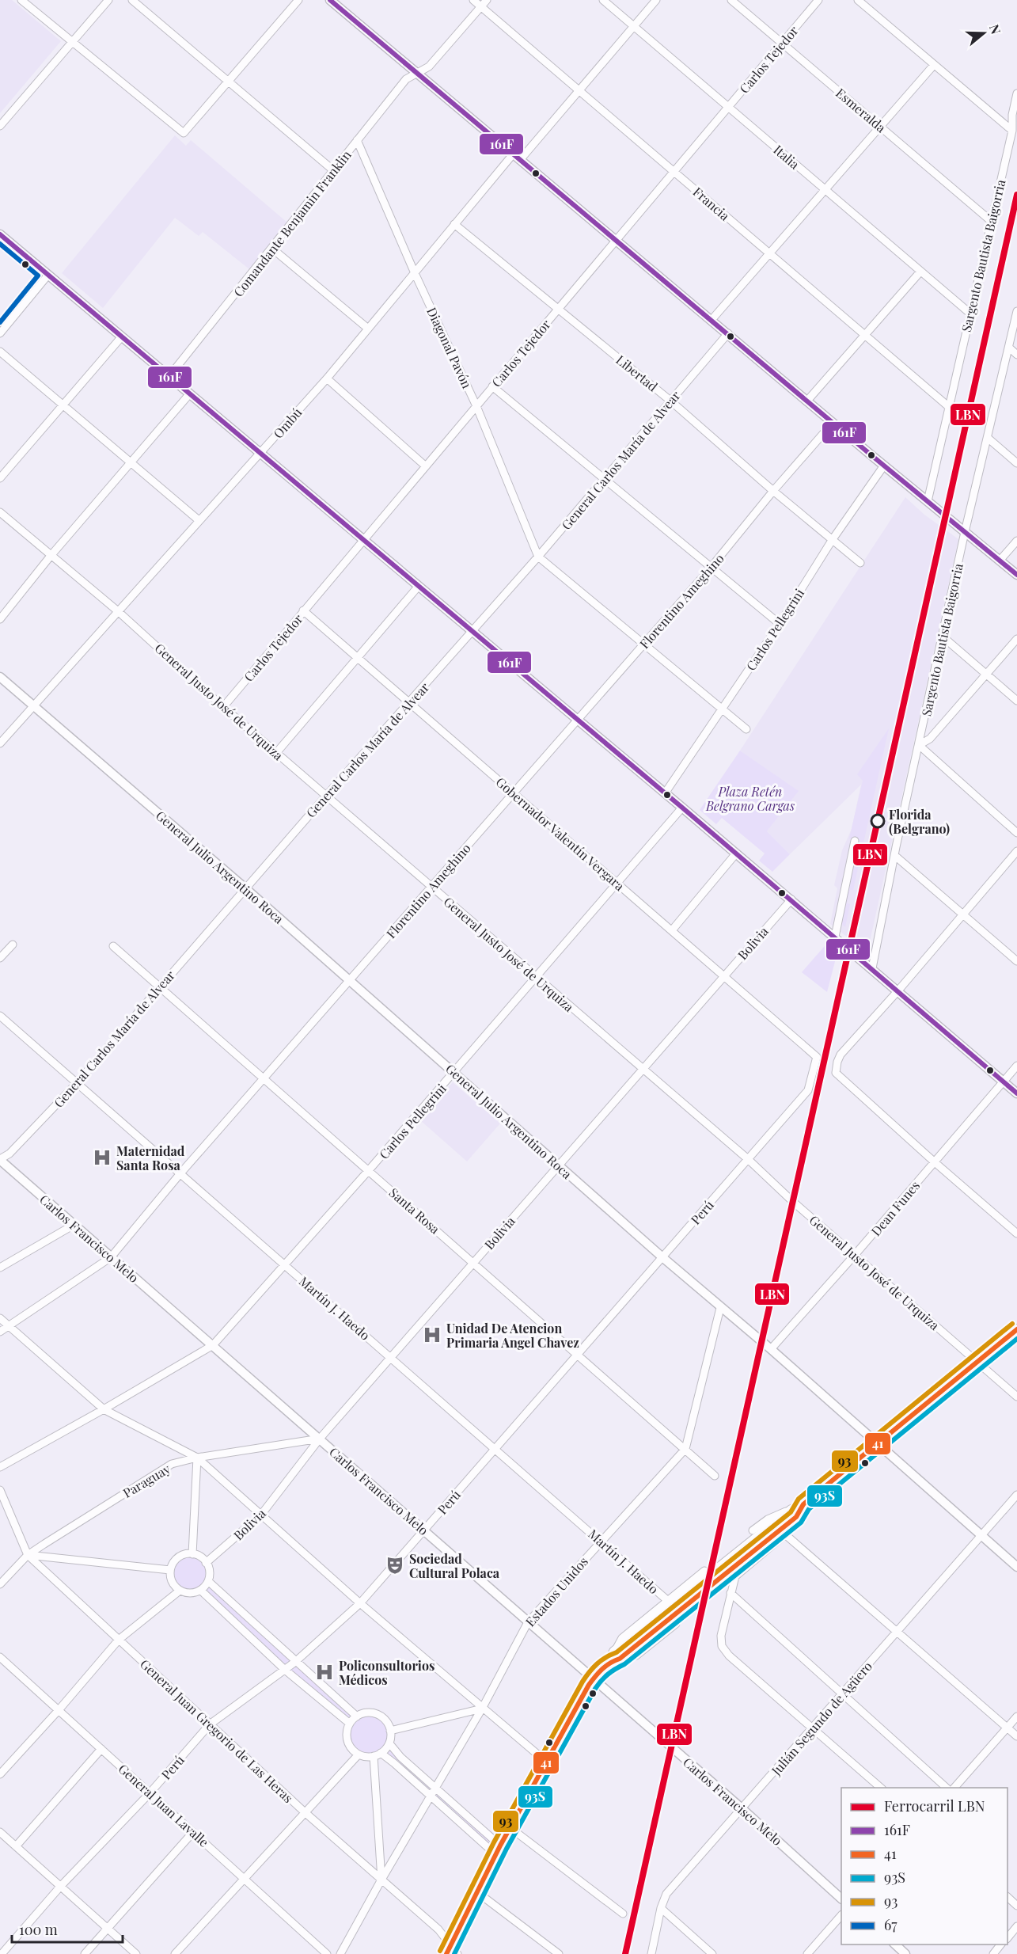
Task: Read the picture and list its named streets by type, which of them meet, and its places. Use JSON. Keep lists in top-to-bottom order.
{
  "streets": {
    "street": [
      "Carlos Tejedor",
      "Esmeralda",
      "Italia",
      "Francia",
      "Comandante Benjamin Franklin",
      "Sargento Bautista Baigorria",
      "Diagonal Pavón",
      "Libertad",
      "Ombú",
      "General Carlos María de Alvear",
      "Florentino Ameghino",
      "Carlos Pellegrini",
      "General Justo José de Urquiza",
      "Gobernador Valentín Vergara",
      "General Julio Argentino Roca",
      "Bolivia",
      "Dean Funes",
      "Santa Rosa",
      "Perú",
      "Carlos Francisco Melo",
      "Martín J. Haedo",
      "Paraguay",
      "Estados Unidos",
      "Julián Segundo de Agüero",
      "General Juan Gregorio de Las Heras",
      "General Juan Lavalle"
    ]
  },
  "crossings": [
    ["Carlos Tejedor", "Esmeralda"],
    ["Carlos Tejedor", "Italia"],
    ["Carlos Tejedor", "Francia"],
    ["Carlos Tejedor", "Diagonal Pavón"],
    ["Carlos Tejedor", "Libertad"],
    ["Carlos Tejedor", "General Justo José de Urquiza"],
    ["Carlos Tejedor", "Gobernador Valentín Vergara"],
    ["Esmeralda", "Sargento Bautista Baigorria"],
    ["Italia", "Sargento Bautista Baigorria"],
    ["Italia", "Ombú"],
    ["Francia", "Comandante Benjamin Franklin"],
    ["Francia", "Sargento Bautista Baigorria"],
    ["Francia", "Ombú"],
    ["Comandante Benjamin Franklin", "Diagonal Pavón"],
    ["Diagonal Pavón", "Ombú"],
    ["Diagonal Pavón", "General Carlos María de Alvear"],
    ["Libertad", "Ombú"],
    ["Libertad", "General Carlos María de Alvear"],
    ["Libertad", "Florentino Ameghino"],
    ["Libertad", "Carlos Pellegrini"],
    ["Ombú", "General Justo José de Urquiza"],
    ["Ombú", "General Julio Argentino Roca"],
    ["General Carlos María de Alvear", "General Justo José de Urquiza"],
    ["General Carlos María de Alvear", "Gobernador Valentín Vergara"],
    ["General Carlos María de Alvear", "General Julio Argentino Roca"],
    ["General Carlos María de Alvear", "Santa Rosa"],
    ["General Carlos María de Alvear", "Carlos Francisco Melo"],
    ["General Carlos María de Alvear", "Martín J. Haedo"],
    ["Florentino Ameghino", "General Justo José de Urquiza"],
    ["Florentino Ameghino", "Gobernador Valentín Vergara"],
    ["Florentino Ameghino", "General Julio Argentino Roca"],
    ["Florentino Ameghino", "Santa Rosa"],
    ["Florentino Ameghino", "Carlos Francisco Melo"],
    ["Florentino Ameghino", "Martín J. Haedo"],
    ["Carlos Pellegrini", "General Justo José de Urquiza"],
    ["Carlos Pellegrini", "Gobernador Valentín Vergara"],
    ["Carlos Pellegrini", "General Julio Argentino Roca"],
    ["Carlos Pellegrini", "Santa Rosa"],
    ["Carlos Pellegrini", "Carlos Francisco Melo"],
    ["Carlos Pellegrini", "Martín J. Haedo"],
    ["General Justo José de Urquiza", "Bolivia"],
    ["General Justo José de Urquiza", "Dean Funes"],
    ["General Justo José de Urquiza", "Perú"],
    ["Gobernador Valentín Vergara", "Bolivia"],
    ["Gobernador Valentín Vergara", "Perú"],
    ["General Julio Argentino Roca", "Bolivia"],
    ["General Julio Argentino Roca", "Dean Funes"],
    ["General Julio Argentino Roca", "Perú"],
    ["General Julio Argentino Roca", "Estados Unidos"],
    ["General Julio Argentino Roca", "Julián Segundo de Agüero"],
    ["Bolivia", "Santa Rosa"],
    ["Bolivia", "Carlos Francisco Melo"],
    ["Bolivia", "Martín J. Haedo"],
    ["Bolivia", "Paraguay"],
    ["Santa Rosa", "Perú"],
    ["Santa Rosa", "Estados Unidos"],
    ["Perú", "Carlos Francisco Melo"],
    ["Perú", "Martín J. Haedo"],
    ["Perú", "General Juan Gregorio de Las Heras"],
    ["Perú", "General Juan Lavalle"],
    ["Carlos Francisco Melo", "Paraguay"],
    ["Carlos Francisco Melo", "Estados Unidos"],
    ["Carlos Francisco Melo", "Julián Segundo de Agüero"],
    ["Martín J. Haedo", "Estados Unidos"],
    ["Paraguay", "General Juan Gregorio de Las Heras"],
    ["Estados Unidos", "General Juan Gregorio de Las Heras"]
  ],
  "parks": ["Plaza Retén Belgrano Cargas"],
  "places": {
    "other": ["Florida (Belgrano)"],
    "hospital": ["Maternidad Santa Rosa", "Unidad De Atencion Primaria Angel Chavez", "Policonsultorios Médicos"],
    "theatre": ["Sociedad Cultural Polaca"]
  },
  "lines": [
    "transit line 161F",
    "rail line LBN",
    "transit line 67",
    "transit line 93",
    "transit line 41",
    "transit line 93S"
  ],
  "legend": [
    "Ferrocarril LBN",
    "161F",
    "41",
    "93S",
    "93",
    "67"
  ],
  "scale_bar": "100 m",
  "north": "right"
}
